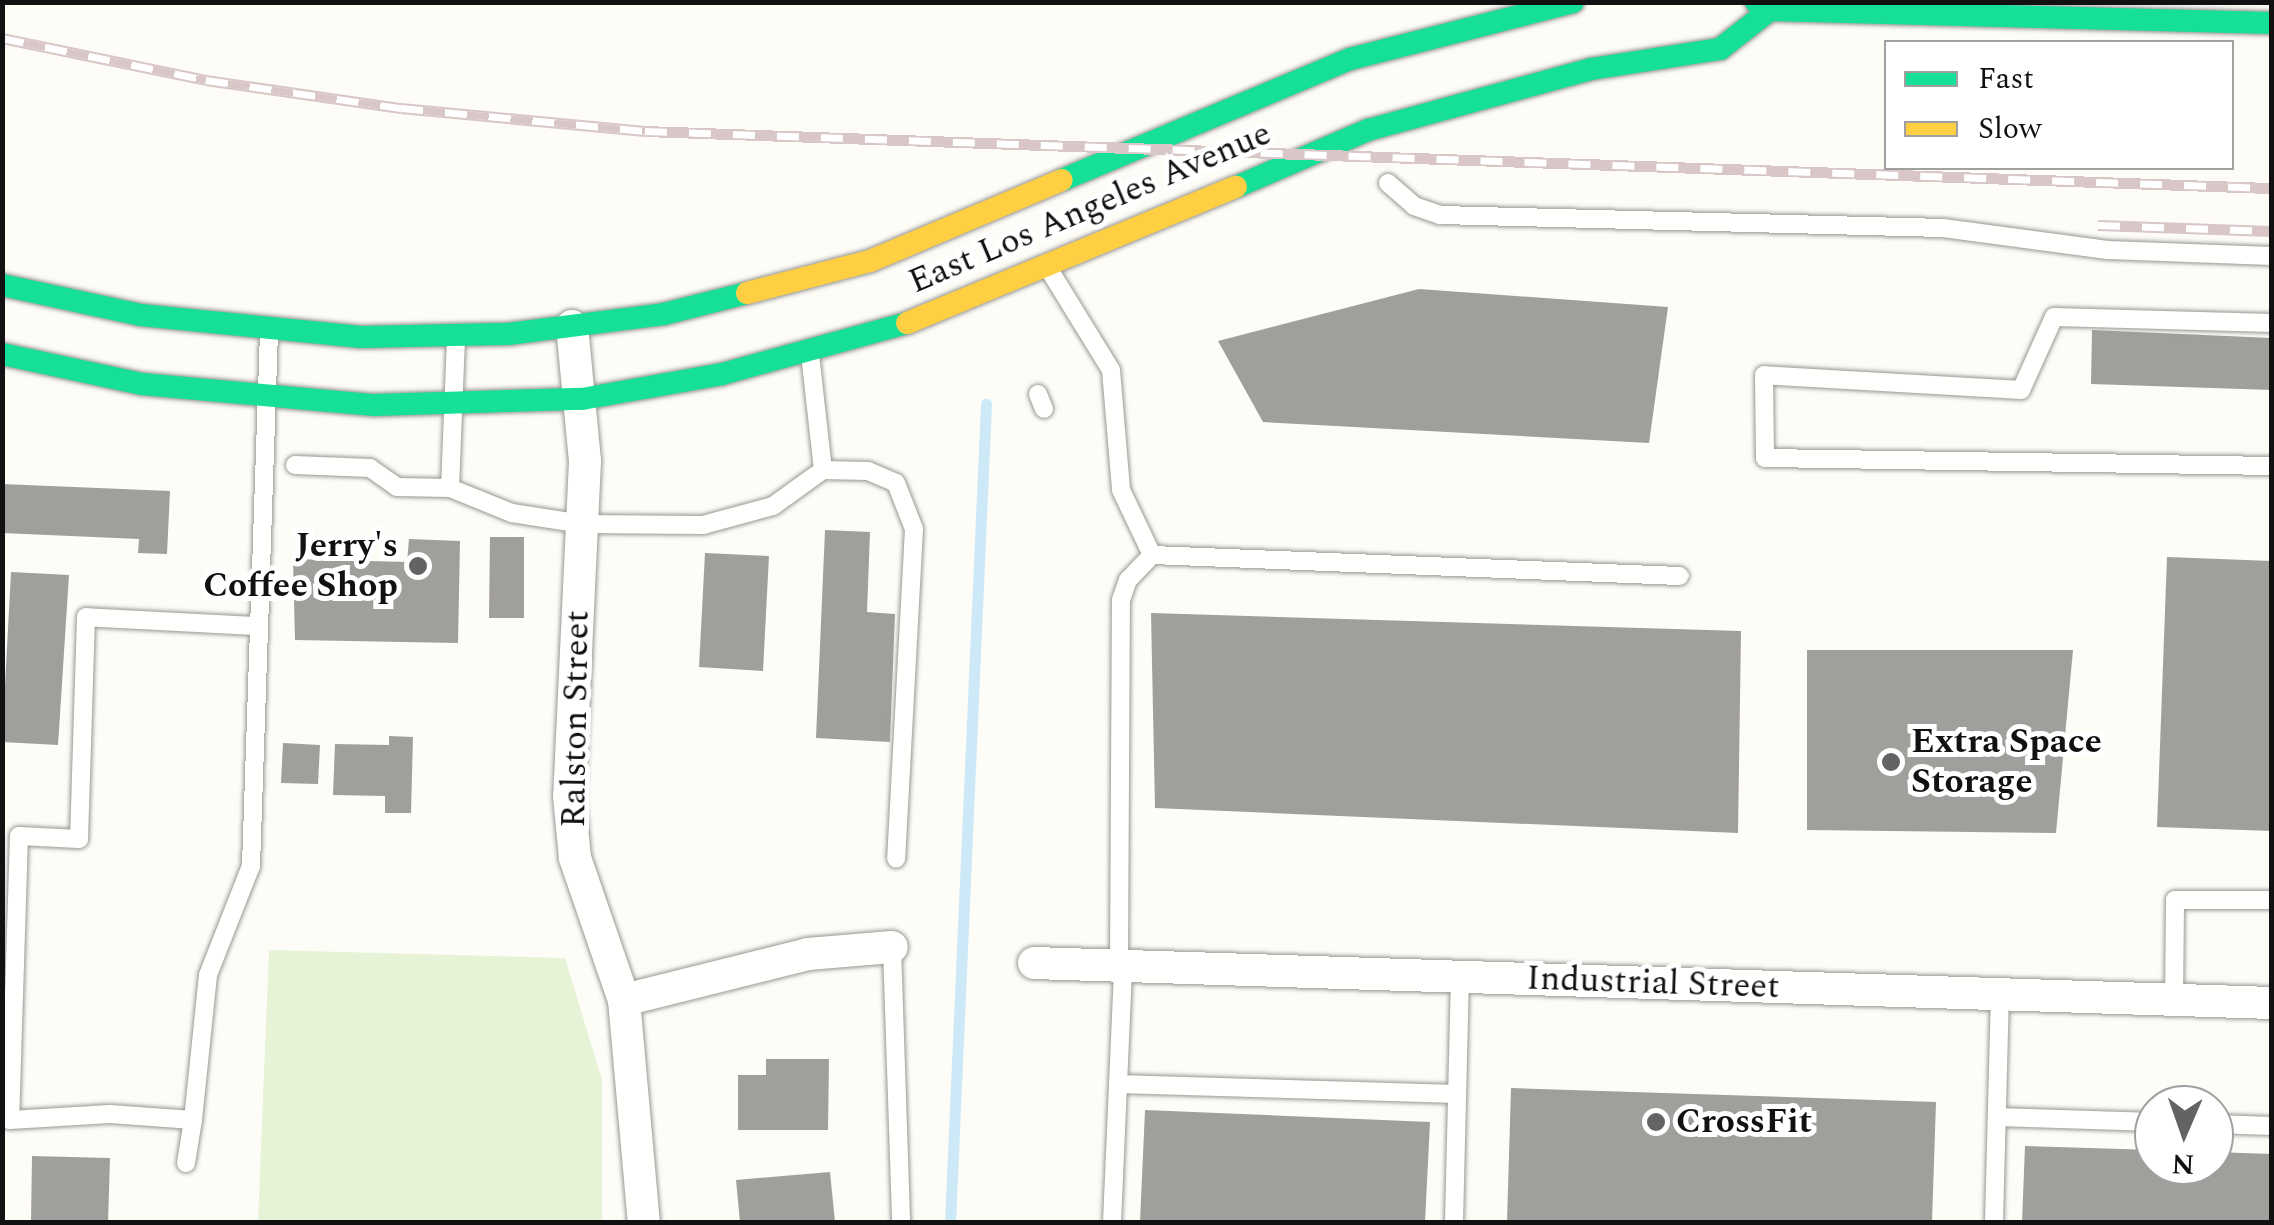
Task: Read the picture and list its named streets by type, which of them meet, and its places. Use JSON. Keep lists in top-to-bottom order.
{
  "streets": {
    "main road": ["East Los Angeles Avenue"],
    "street": ["Ralston Street", "Industrial Street"]
  },
  "crossings": [
    ["East Los Angeles Avenue", "Ralston Street"]
  ],
  "places": ["Jerry's Coffee Shop", "Extra Space Storage", "CrossFit"],
  "legend": ["Fast", "Slow"],
  "north": "bottom"
}
